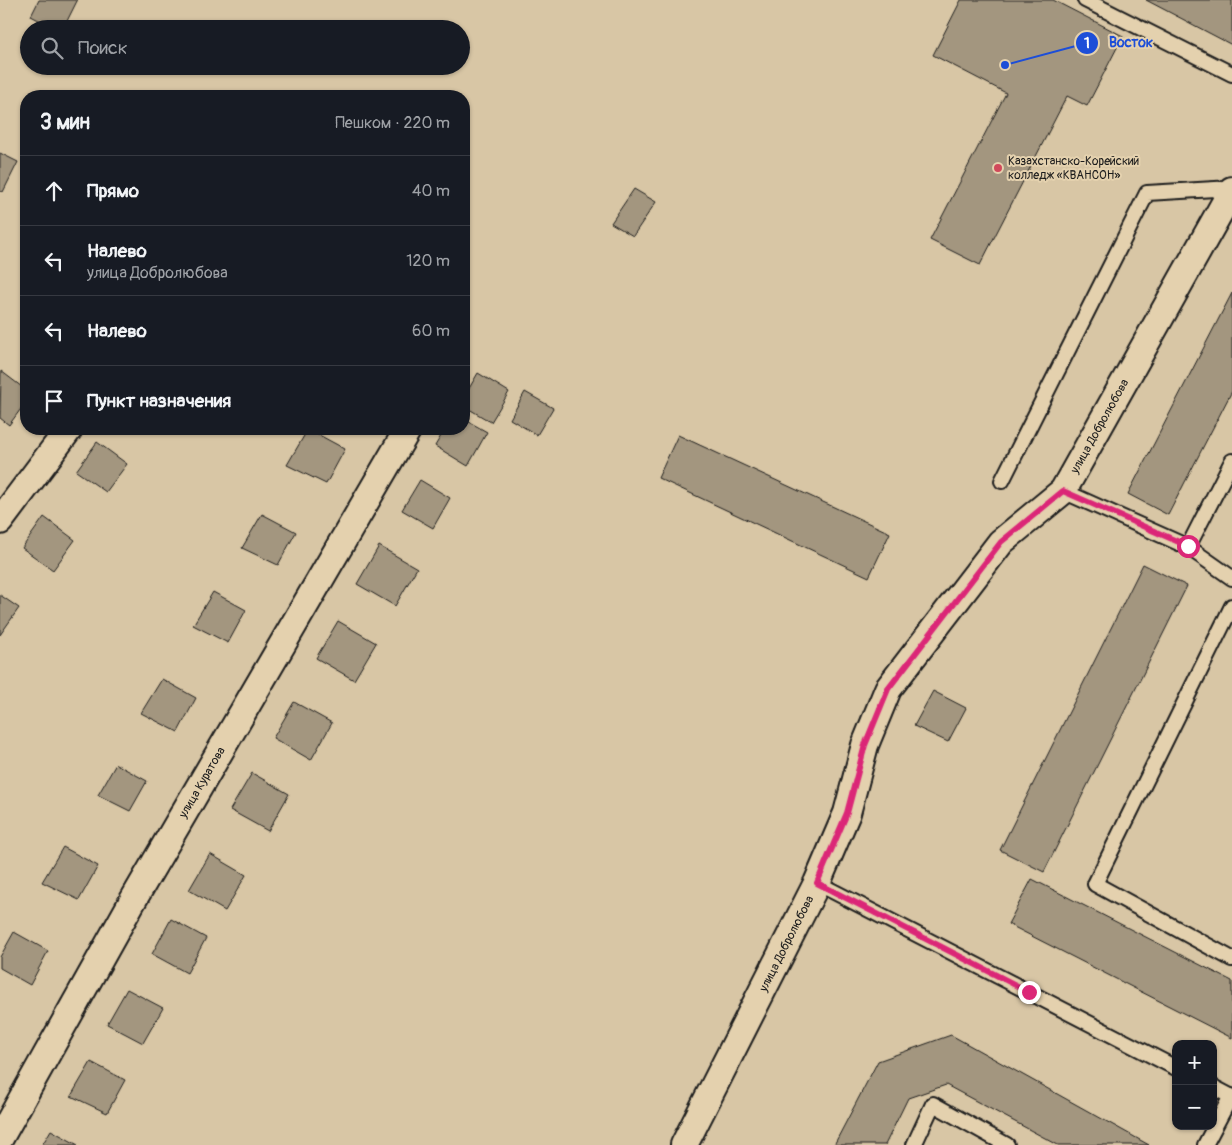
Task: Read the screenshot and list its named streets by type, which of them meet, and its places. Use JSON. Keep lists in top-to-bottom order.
{
  "streets": {
    "street": ["улица Добролюбова", "улица Куратова"]
  },
  "places": ["Восток", "Казахстанско-Корейский колледж «КВАНСОН»"],
  "page": {
    "search": "Поиск",
    "heading": ["3 мин", "Пешком · 220 m"],
    "list": [
      ["Прямо", "40 m"],
      ["Налево", "улица Добролюбова", "120 m"],
      ["Налево", "60 m"],
      "Пункт назначения"
    ],
    "map_buttons": ["+", "−"]
  }
}
